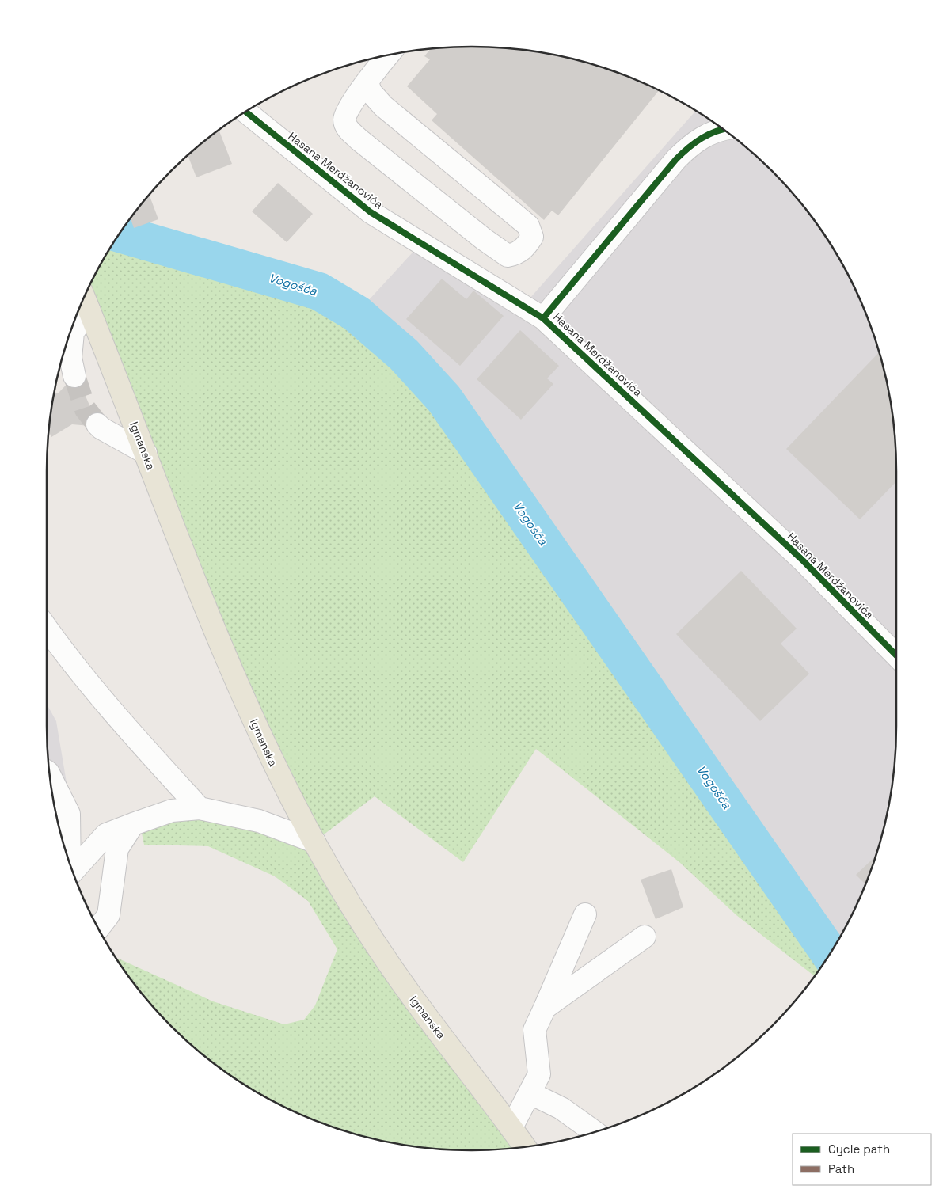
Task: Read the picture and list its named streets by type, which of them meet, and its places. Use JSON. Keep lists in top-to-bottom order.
{
  "streets": {
    "main road": ["Igmanska"],
    "street": ["Hasana Merdžanovića"]
  },
  "water": ["Vogošća"],
  "legend": ["Cycle path", "Path"]
}
